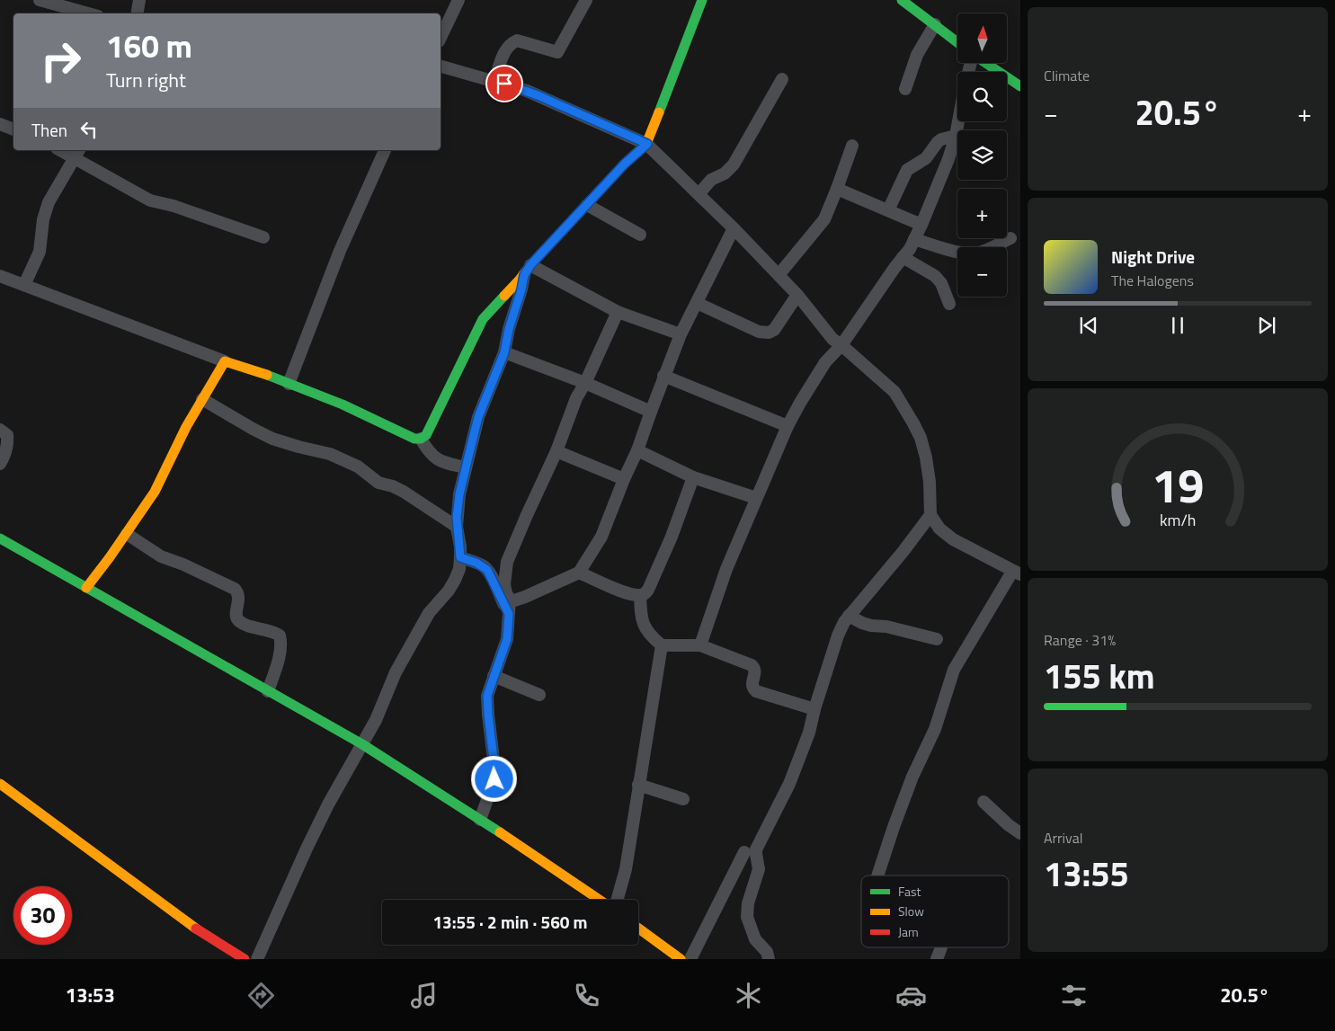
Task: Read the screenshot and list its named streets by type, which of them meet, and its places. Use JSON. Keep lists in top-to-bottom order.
{
  "legend": ["Fast", "Slow", "Jam"],
  "north": "top",
  "page": {
    "tile": [
      "Climate",
      ["Range · 31%", "155 km"],
      ["Arrival", "13:55"]
    ],
    "map_buttons": ["+", "−"],
    "turn": ["160 m", "Turn right"],
    "heat": ["−", "20.5°", "+"],
    "then": "Then",
    "song": ["Night Drive", "The Halogens"],
    "limit": "30",
    "trip": "13:55 · 2 min · 560 m",
    "tabs": ["13:53", "20.5°"],
    "gauge": ["19", "km/h"]
  }
}
